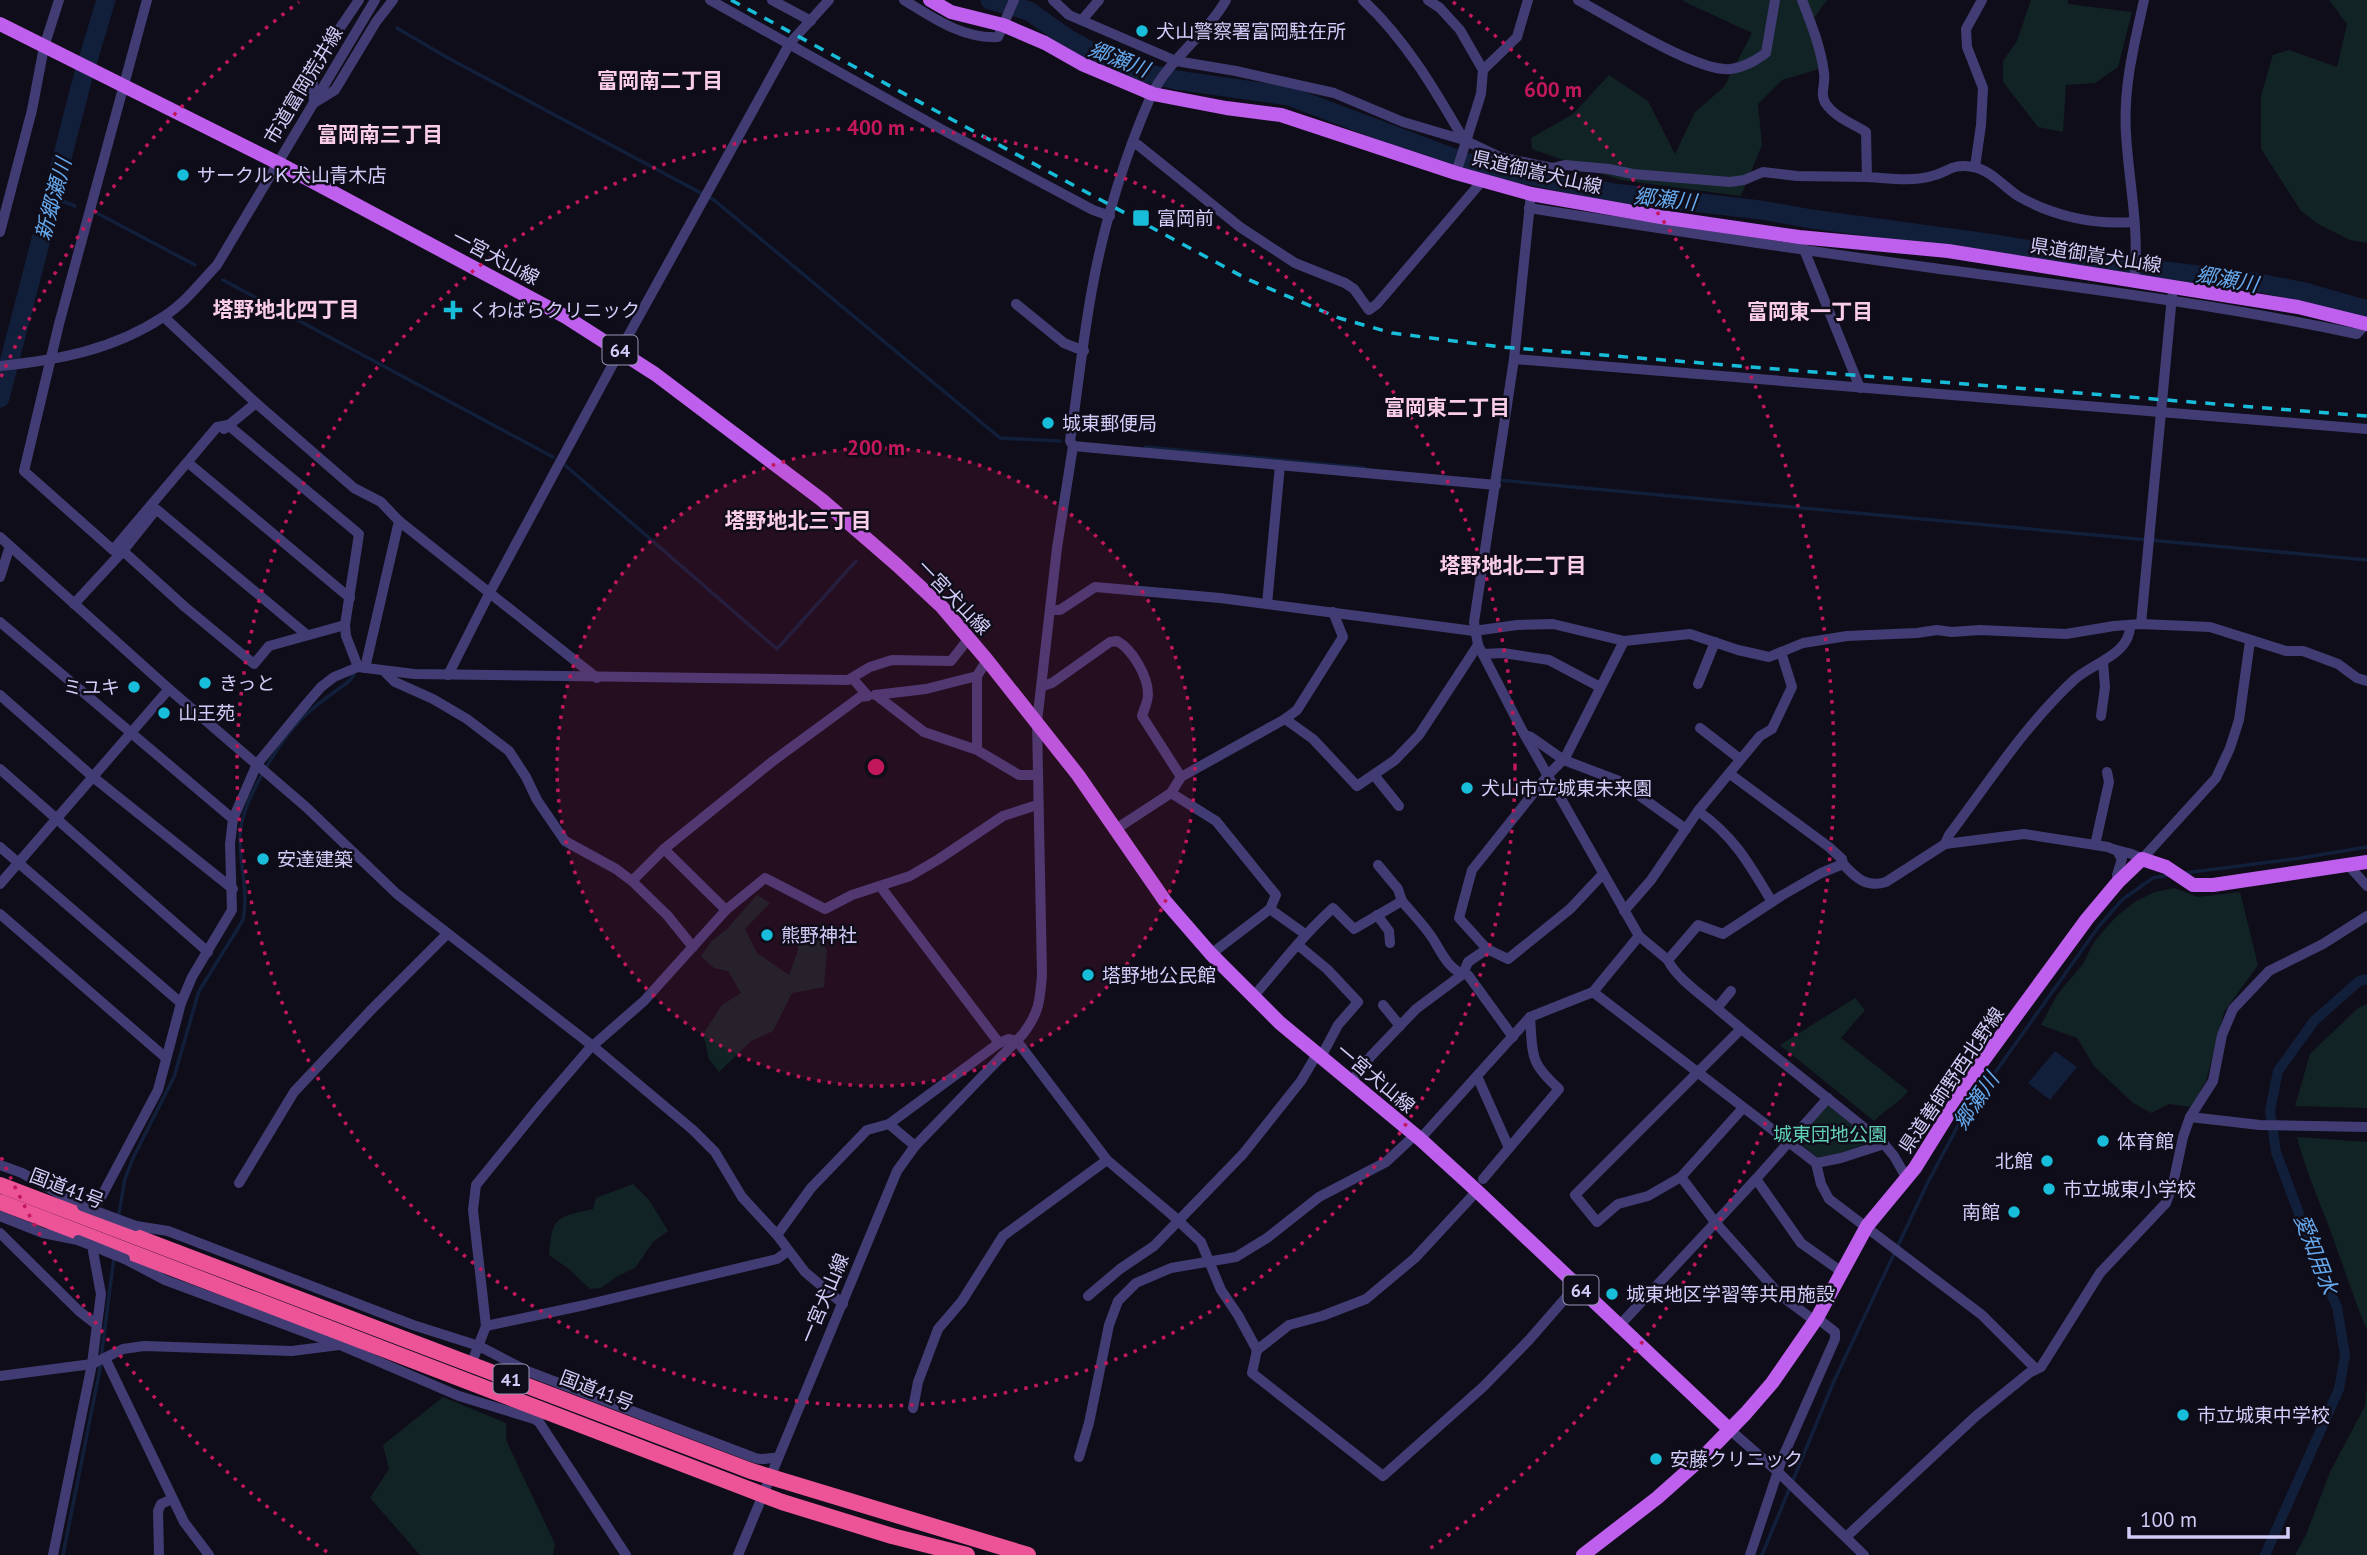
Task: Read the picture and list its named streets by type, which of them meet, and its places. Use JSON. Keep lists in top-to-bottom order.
{
  "streets": {
    "highway": ["国道41号", "41"],
    "main road": [
      "県道御嵩犬山線",
      "一宮犬山線",
      "64",
      "県道善師野西北野線"
    ],
    "street": ["市道富岡荒井線"]
  },
  "crossings": [
    ["市道富岡荒井線", "一宮犬山線"],
    ["一宮犬山線", "県道善師野西北野線"],
    ["一宮犬山線", "国道41号"]
  ],
  "districts": [
    "富岡南二丁目",
    "富岡南三丁目",
    "塔野地北四丁目",
    "富岡東一丁目",
    "富岡東二丁目",
    "塔野地北三丁目",
    "塔野地北二丁目"
  ],
  "water": ["郷瀬川", "新郷瀬川", "愛知用水"],
  "parks": ["城東団地公園"],
  "places": {
    "other": [
      "犬山警察署富岡駐在所",
      "サークルＫ犬山青木店",
      "城東郵便局",
      "きっと",
      "ミユキ",
      "山王苑",
      "犬山市立城東未来園",
      "安達建築",
      "熊野神社",
      "塔野地公民館",
      "体育館",
      "北館",
      "市立城東小学校",
      "南館",
      "城東地区学習等共用施設",
      "市立城東中学校",
      "安藤クリニック"
    ],
    "transit": ["富岡前"],
    "health": ["くわばらクリニック"]
  },
  "scale_bar": "100 m",
  "rings": ["600 m", "400 m", "200 m"]
}
